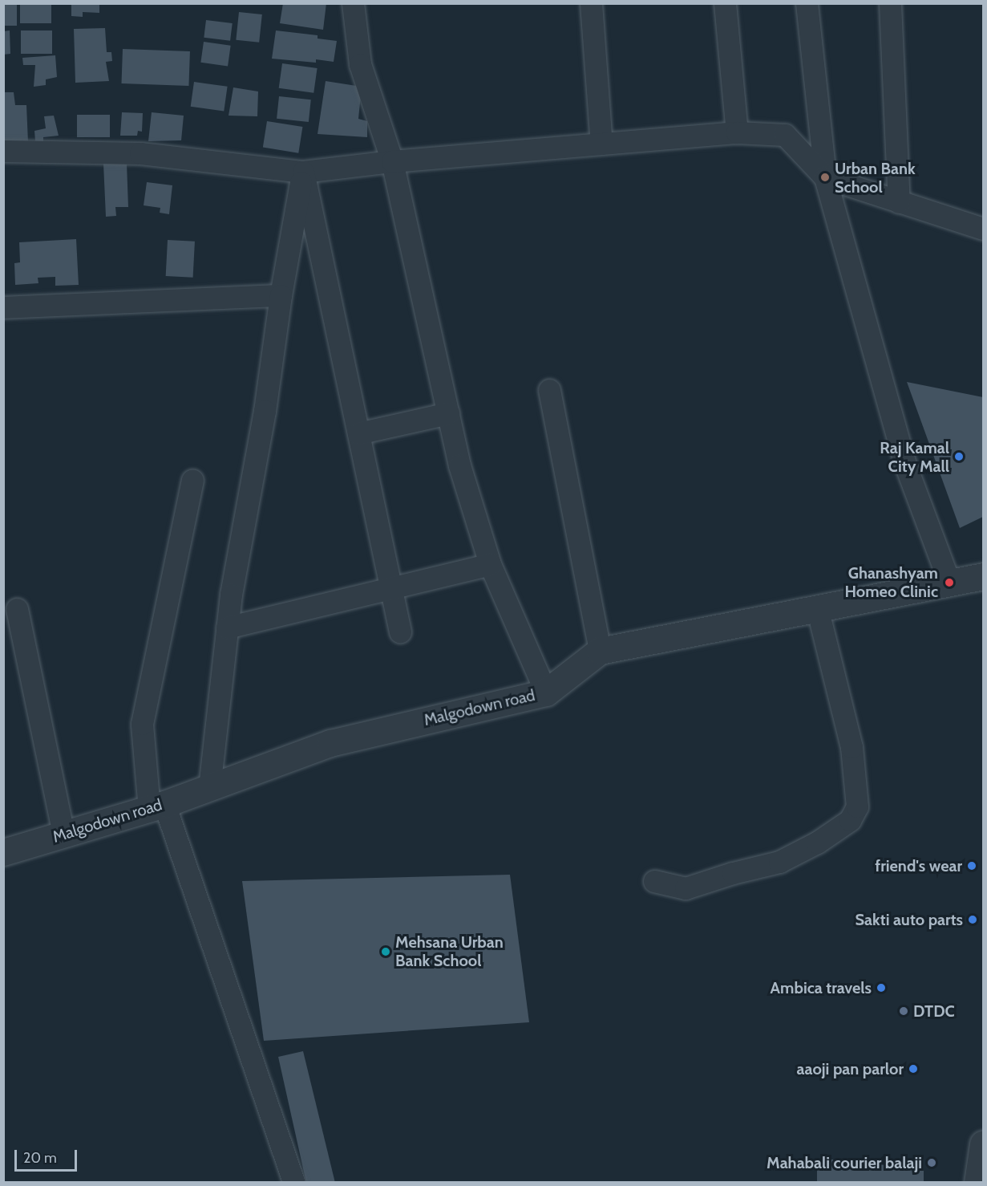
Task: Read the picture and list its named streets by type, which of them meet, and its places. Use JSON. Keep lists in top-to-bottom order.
{
  "streets": {
    "street": ["Malgodown road"]
  },
  "places": [
    "Urban Bank School",
    "Raj Kamal City Mall",
    "Ghanashyam Homeo Clinic",
    "friend's wear",
    "Sakti auto parts",
    "Mehsana Urban Bank School",
    "Ambica travels",
    "DTDC",
    "aaoji pan parlor",
    "Mahabali courier balaji"
  ],
  "scale_bar": "20 m"
}
